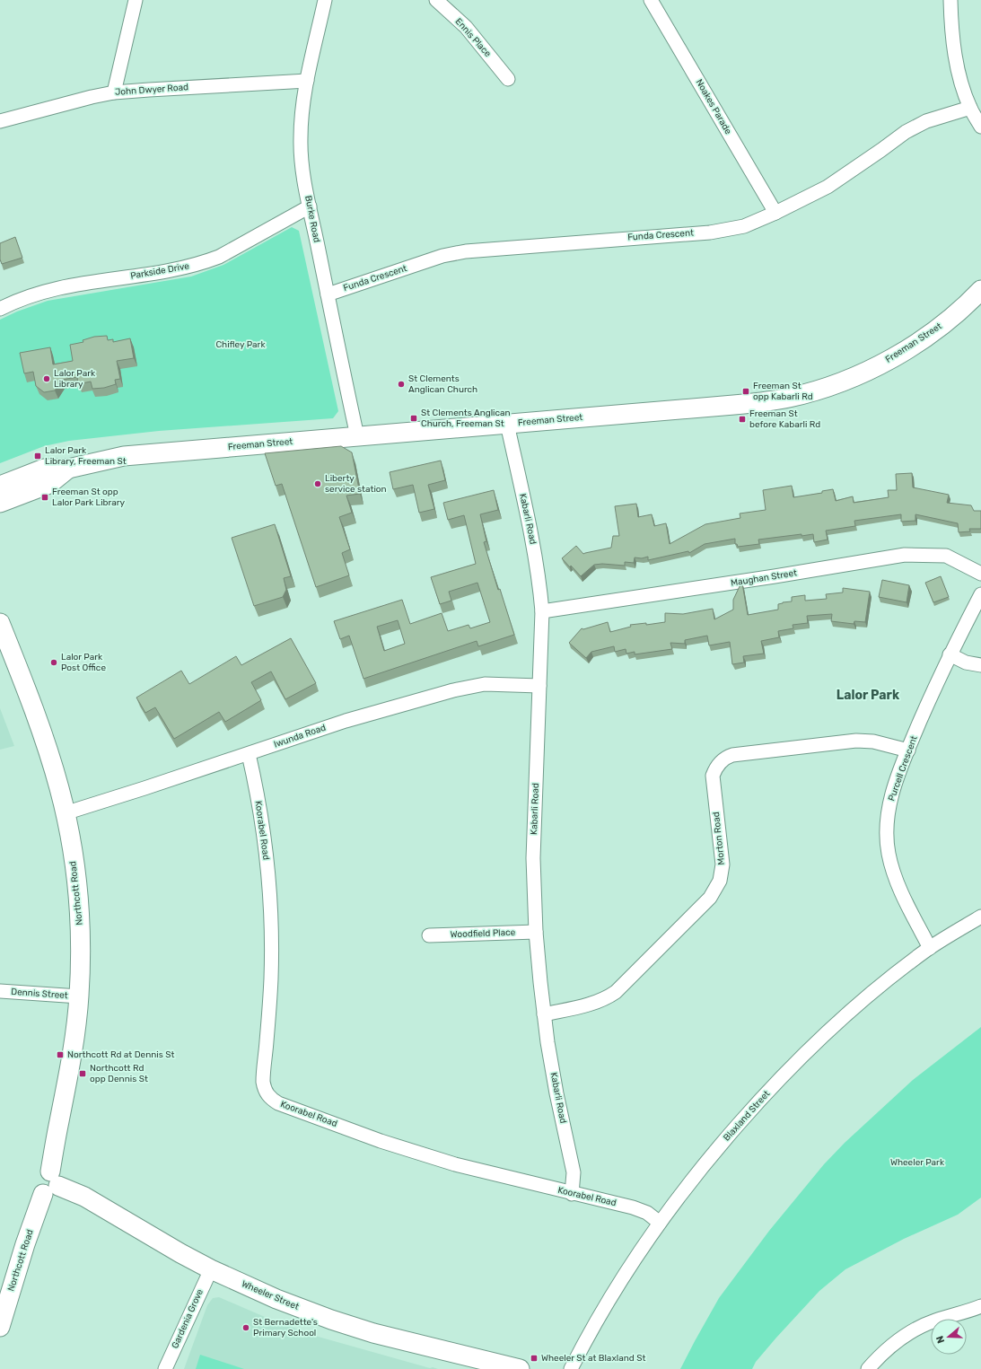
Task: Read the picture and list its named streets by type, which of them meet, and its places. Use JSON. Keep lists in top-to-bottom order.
{
  "streets": {
    "street": [
      "Ennis Place",
      "John Dwyer Road",
      "Noakes Parade",
      "Burke Road",
      "Funda Crescent",
      "Parkside Drive",
      "Freeman Street",
      "Kabarli Road",
      "Maughan Street",
      "Iwunda Road",
      "Purcell Crescent",
      "Koorabel Road",
      "Morton Road",
      "Northcott Road",
      "Woodfield Place",
      "Dennis Street",
      "Blaxland Street",
      "Wheeler Street",
      "Gardenia Grove"
    ]
  },
  "crossings": [
    ["John Dwyer Road", "Burke Road"],
    ["Noakes Parade", "Funda Crescent"],
    ["Burke Road", "Funda Crescent"],
    ["Burke Road", "Parkside Drive"],
    ["Burke Road", "Freeman Street"],
    ["Freeman Street", "Kabarli Road"],
    ["Kabarli Road", "Maughan Street"],
    ["Kabarli Road", "Iwunda Road"],
    ["Kabarli Road", "Koorabel Road"],
    ["Kabarli Road", "Morton Road"],
    ["Kabarli Road", "Woodfield Place"],
    ["Iwunda Road", "Koorabel Road"],
    ["Iwunda Road", "Northcott Road"],
    ["Purcell Crescent", "Morton Road"],
    ["Purcell Crescent", "Blaxland Street"],
    ["Koorabel Road", "Blaxland Street"],
    ["Northcott Road", "Dennis Street"],
    ["Northcott Road", "Wheeler Street"],
    ["Wheeler Street", "Gardenia Grove"]
  ],
  "districts": ["Lalor Park"],
  "parks": ["Chifley Park", "Wheeler Park"],
  "places": {
    "other": [
      "Lalor Park Library",
      "St Clements Anglican Church",
      "Liberty service station",
      "Lalor Park Post Office",
      "St Bernadette's Primary School"
    ],
    "transit": [
      "Freeman St opp Kabarli Rd",
      "St Clements Anglican Church, Freeman St",
      "Freeman St before Kabarli Rd",
      "Lalor Park Library, Freeman St",
      "Freeman St opp Lalor Park Library",
      "Northcott Rd at Dennis St",
      "Northcott Rd opp Dennis St",
      "Wheeler St at Blaxland St"
    ]
  },
  "north": "left"
}
